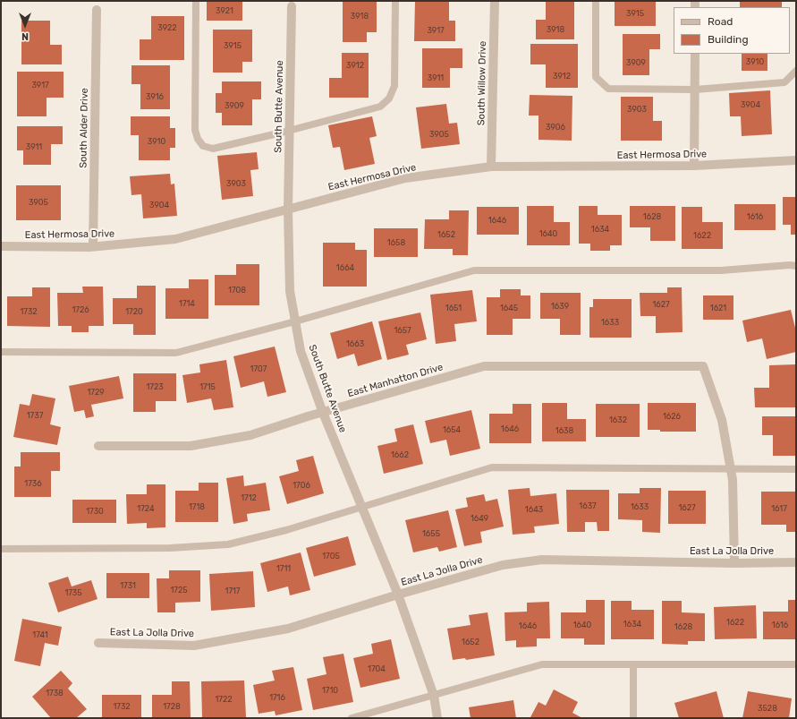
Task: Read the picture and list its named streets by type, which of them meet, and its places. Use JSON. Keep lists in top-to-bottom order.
{
  "streets": {
    "street": [
      "South Willow Drive",
      "South Butte Avenue",
      "South Alder Drive",
      "East Hermosa Drive",
      "East Manhatton Drive",
      "East La Jolla Drive"
    ]
  },
  "crossings": [
    ["South Willow Drive", "East Hermosa Drive"],
    ["South Butte Avenue", "East Hermosa Drive"],
    ["South Butte Avenue", "East Manhatton Drive"],
    ["South Butte Avenue", "East La Jolla Drive"],
    ["South Alder Drive", "East Hermosa Drive"]
  ],
  "house_numbers": [
    "3921",
    "3915",
    "3918",
    "3922",
    "3918",
    "3917",
    "3915",
    "3910",
    "3909",
    "3912",
    "3912",
    "3911",
    "3917",
    "3916",
    "3904",
    "3909",
    "3903",
    "3906",
    "3905",
    "3910",
    "3911",
    "3903",
    "3905",
    "3904",
    "1628",
    "1616",
    "1646",
    "1634",
    "1640",
    "1652",
    "1622",
    "1658",
    "1664",
    "1708",
    "1714",
    "1627",
    "1639",
    "1651",
    "1645",
    "1621",
    "1726",
    "1732",
    "1720",
    "1633",
    "1657",
    "1663",
    "1707",
    "1723",
    "1715",
    "1729",
    "1737",
    "1626",
    "1632",
    "1646",
    "1654",
    "1638",
    "1662",
    "1736",
    "1706",
    "1712",
    "1637",
    "1718",
    "1633",
    "1627",
    "1724",
    "1617",
    "1643",
    "1730",
    "1649",
    "1655",
    "1705",
    "1711",
    "1731",
    "1725",
    "1717",
    "1735",
    "1622",
    "1634",
    "1640",
    "1616",
    "1646",
    "1628",
    "1741",
    "1652",
    "1704",
    "1710",
    "1738",
    "1716",
    "1722",
    "1732",
    "1728",
    "3528"
  ],
  "legend": ["Road", "Building"],
  "north": "bottom"
}
